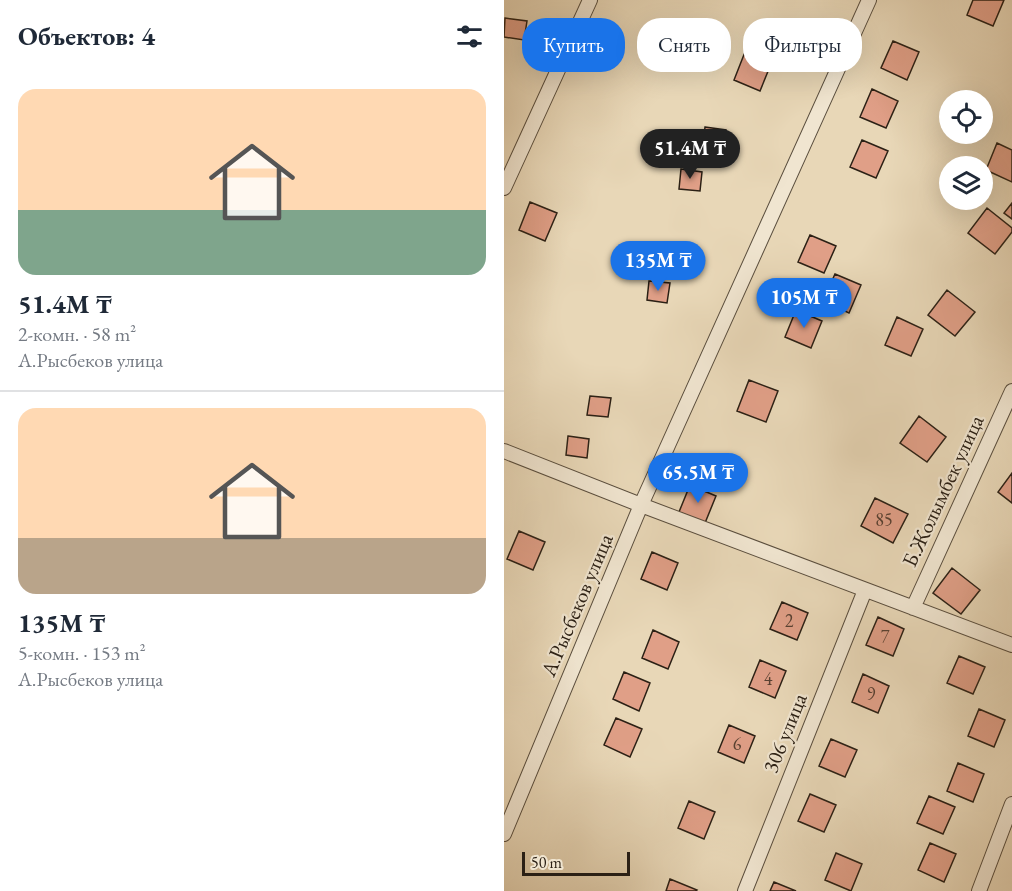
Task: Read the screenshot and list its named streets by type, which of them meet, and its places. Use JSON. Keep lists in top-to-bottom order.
{
  "streets": {
    "street": ["Б.Жолымбек улица", "А.Рысбеков улица", "306 улица"]
  },
  "house_numbers": [
    "85",
    "2",
    "7",
    "4",
    "9",
    "6"
  ],
  "scale_bar": "50 m",
  "page": {
    "heading": "Объектов: 4",
    "chip": ["Купить", "Снять", "Фильтры"],
    "list": [
      {
        "name": "51.4M ₸",
        "note": "2-комн. · 58 m² · А.Рысбеков улица"
      },
      {
        "name": "135M ₸",
        "note": "5-комн. · 153 m² · А.Рысбеков улица"
      }
    ],
    "price": [
      "51.4M ₸",
      "135M ₸",
      "105M ₸",
      "65.5M ₸"
    ],
    "scale": "50 m"
  }
}
